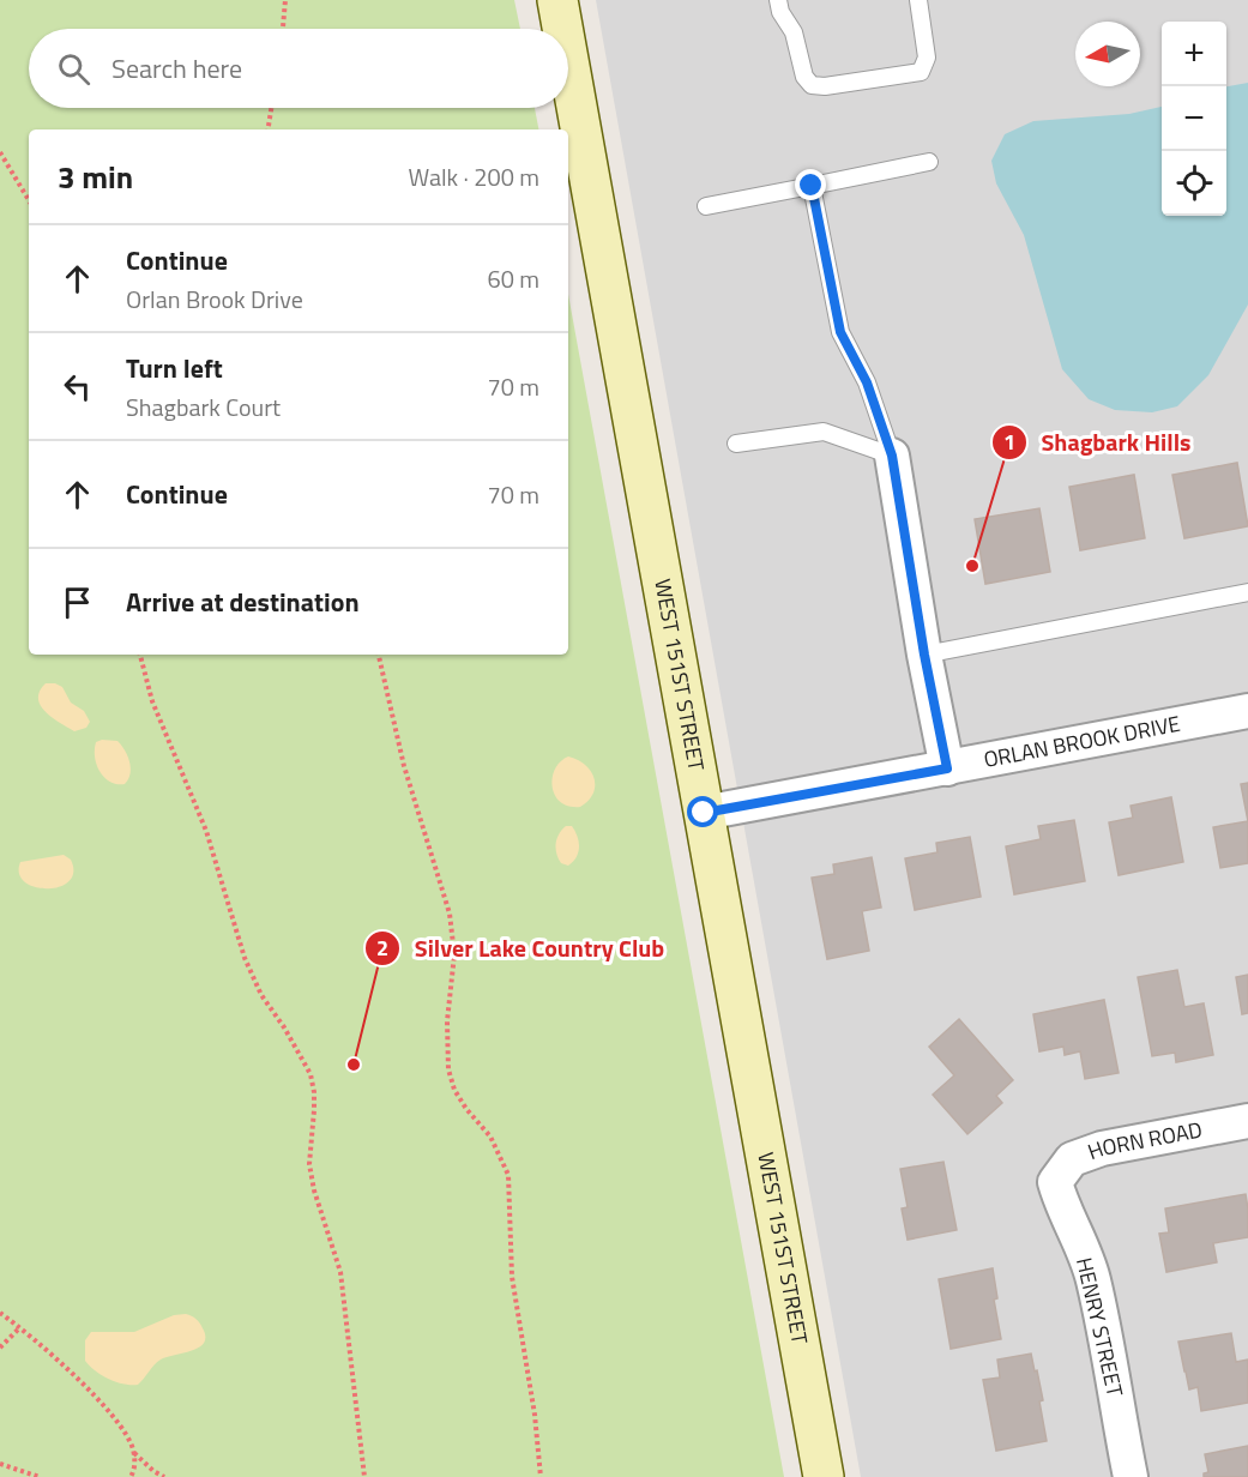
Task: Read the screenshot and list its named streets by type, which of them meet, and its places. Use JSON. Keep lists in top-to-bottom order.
{
  "streets": {
    "street": [
      "WEST 151ST STREET",
      "ORLAN BROOK DRIVE",
      "HORN ROAD",
      "HENRY STREET"
    ]
  },
  "crossings": [
    ["WEST 151ST STREET", "ORLAN BROOK DRIVE"],
    ["HORN ROAD", "HENRY STREET"]
  ],
  "places": ["Shagbark Hills", "Silver Lake Country Club"],
  "north": "left",
  "page": {
    "map_buttons": ["+", "−"],
    "search": "Search here",
    "heading": ["3 min", "Walk · 200 m"],
    "list": [
      ["Continue", "Orlan Brook Drive", "60 m"],
      ["Turn left", "Shagbark Court", "70 m"],
      ["Continue", "70 m"],
      "Arrive at destination"
    ]
  }
}
